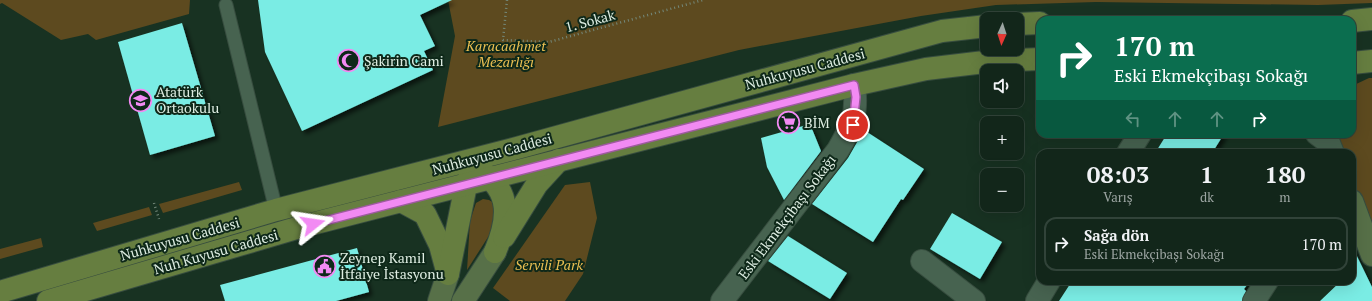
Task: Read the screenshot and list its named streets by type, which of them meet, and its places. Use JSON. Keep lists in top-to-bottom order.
{
  "streets": {
    "main road": ["Nuhkuyusu Caddesi", "Nuh Kuyusu Caddesi"],
    "street": ["Eski Ekmekçibaşı Sokağı"],
    "path": ["1. Sokak"]
  },
  "crossings": [
    ["Nuhkuyusu Caddesi", "Nuh Kuyusu Caddesi"],
    ["Eski Ekmekçibaşı Sokağı", "Nuh Kuyusu Caddesi"]
  ],
  "parks": ["Karacaahmet Mezarlığı", "Servili Park"],
  "places": {
    "mosque": ["Şakirin Cami"],
    "school or university": ["Atatürk Ortaokulu"],
    "supermarket": ["BİM"],
    "public building": ["Zeynep Kamil İtfaiye İstasyonu"]
  },
  "north": "bottom",
  "page": {
    "map_buttons": ["+", "−"],
    "turn": ["170 m", "Eski Ekmekçibaşı Sokağı"],
    "eta": [
      "08:03",
      "Varış",
      "1",
      "dk",
      "180",
      "m"
    ],
    "list": [
      {
        "name": "Sağa dön",
        "note": "Eski Ekmekçibaşı Sokağı",
        "value": "170 m"
      }
    ]
  }
}
